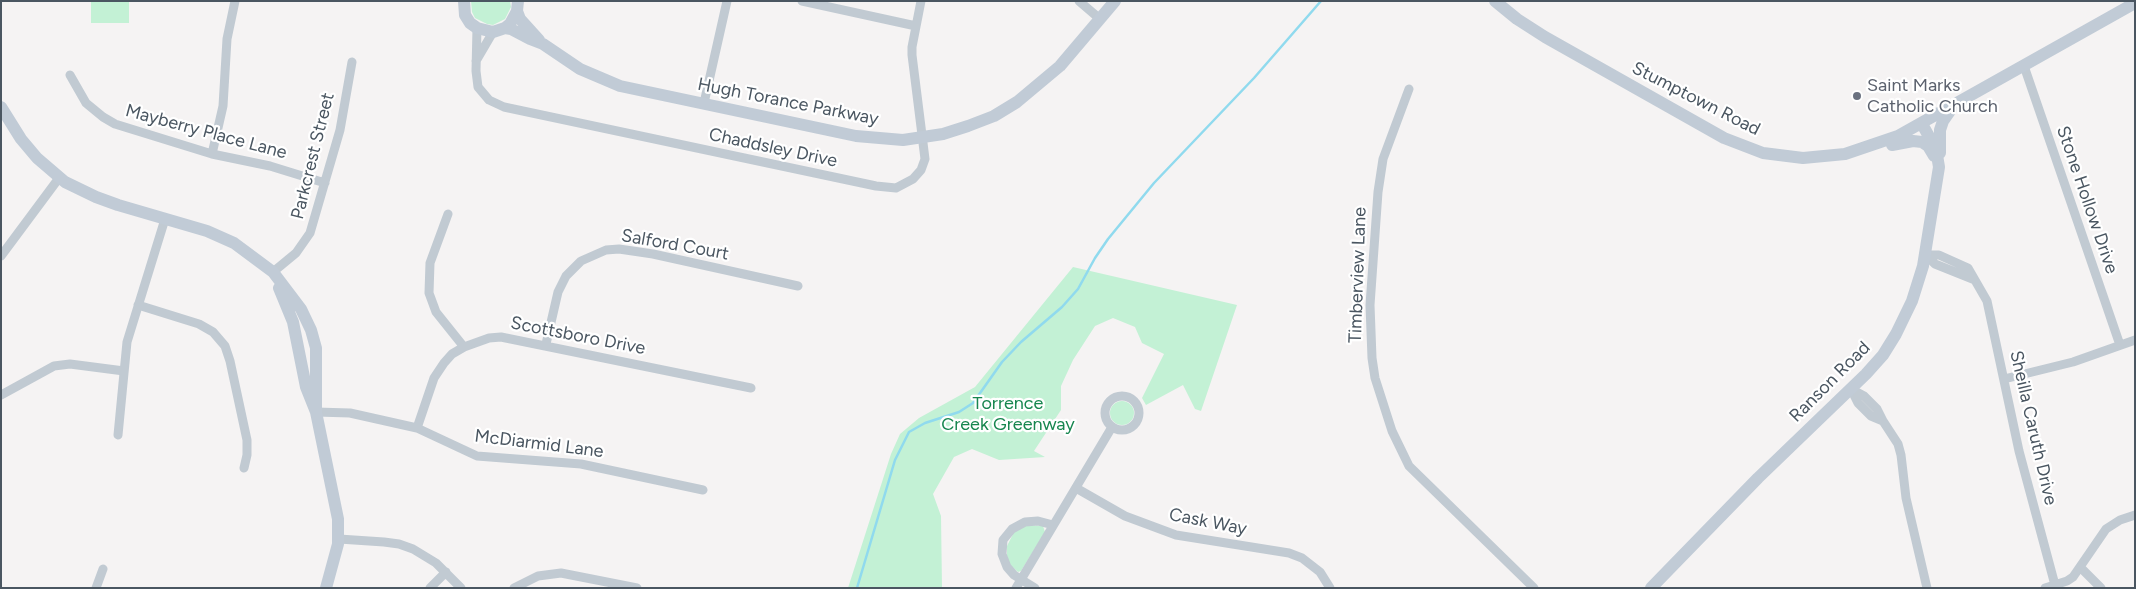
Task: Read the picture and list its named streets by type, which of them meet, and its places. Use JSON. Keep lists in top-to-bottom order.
{
  "streets": {
    "street": [
      "Stumptown Road",
      "Hugh Torance Parkway",
      "Mayberry Place Lane",
      "Chaddsley Drive",
      "Parkcrest Street",
      "Stone Hollow Drive",
      "Salford Court",
      "Timberview Lane",
      "Scottsboro Drive",
      "Ranson Road",
      "Sheilla Caruth Drive",
      "McDiarmid Lane",
      "Cask Way"
    ]
  },
  "crossings": [
    ["Stumptown Road", "Stone Hollow Drive"],
    ["Stumptown Road", "Ranson Road"],
    ["Hugh Torance Parkway", "Chaddsley Drive"],
    ["Mayberry Place Lane", "Parkcrest Street"],
    ["Salford Court", "Scottsboro Drive"],
    ["Scottsboro Drive", "McDiarmid Lane"],
    ["Ranson Road", "Sheilla Caruth Drive"]
  ],
  "parks": ["Torrence Creek Greenway"],
  "places": ["Saint Marks Catholic Church"]
}
